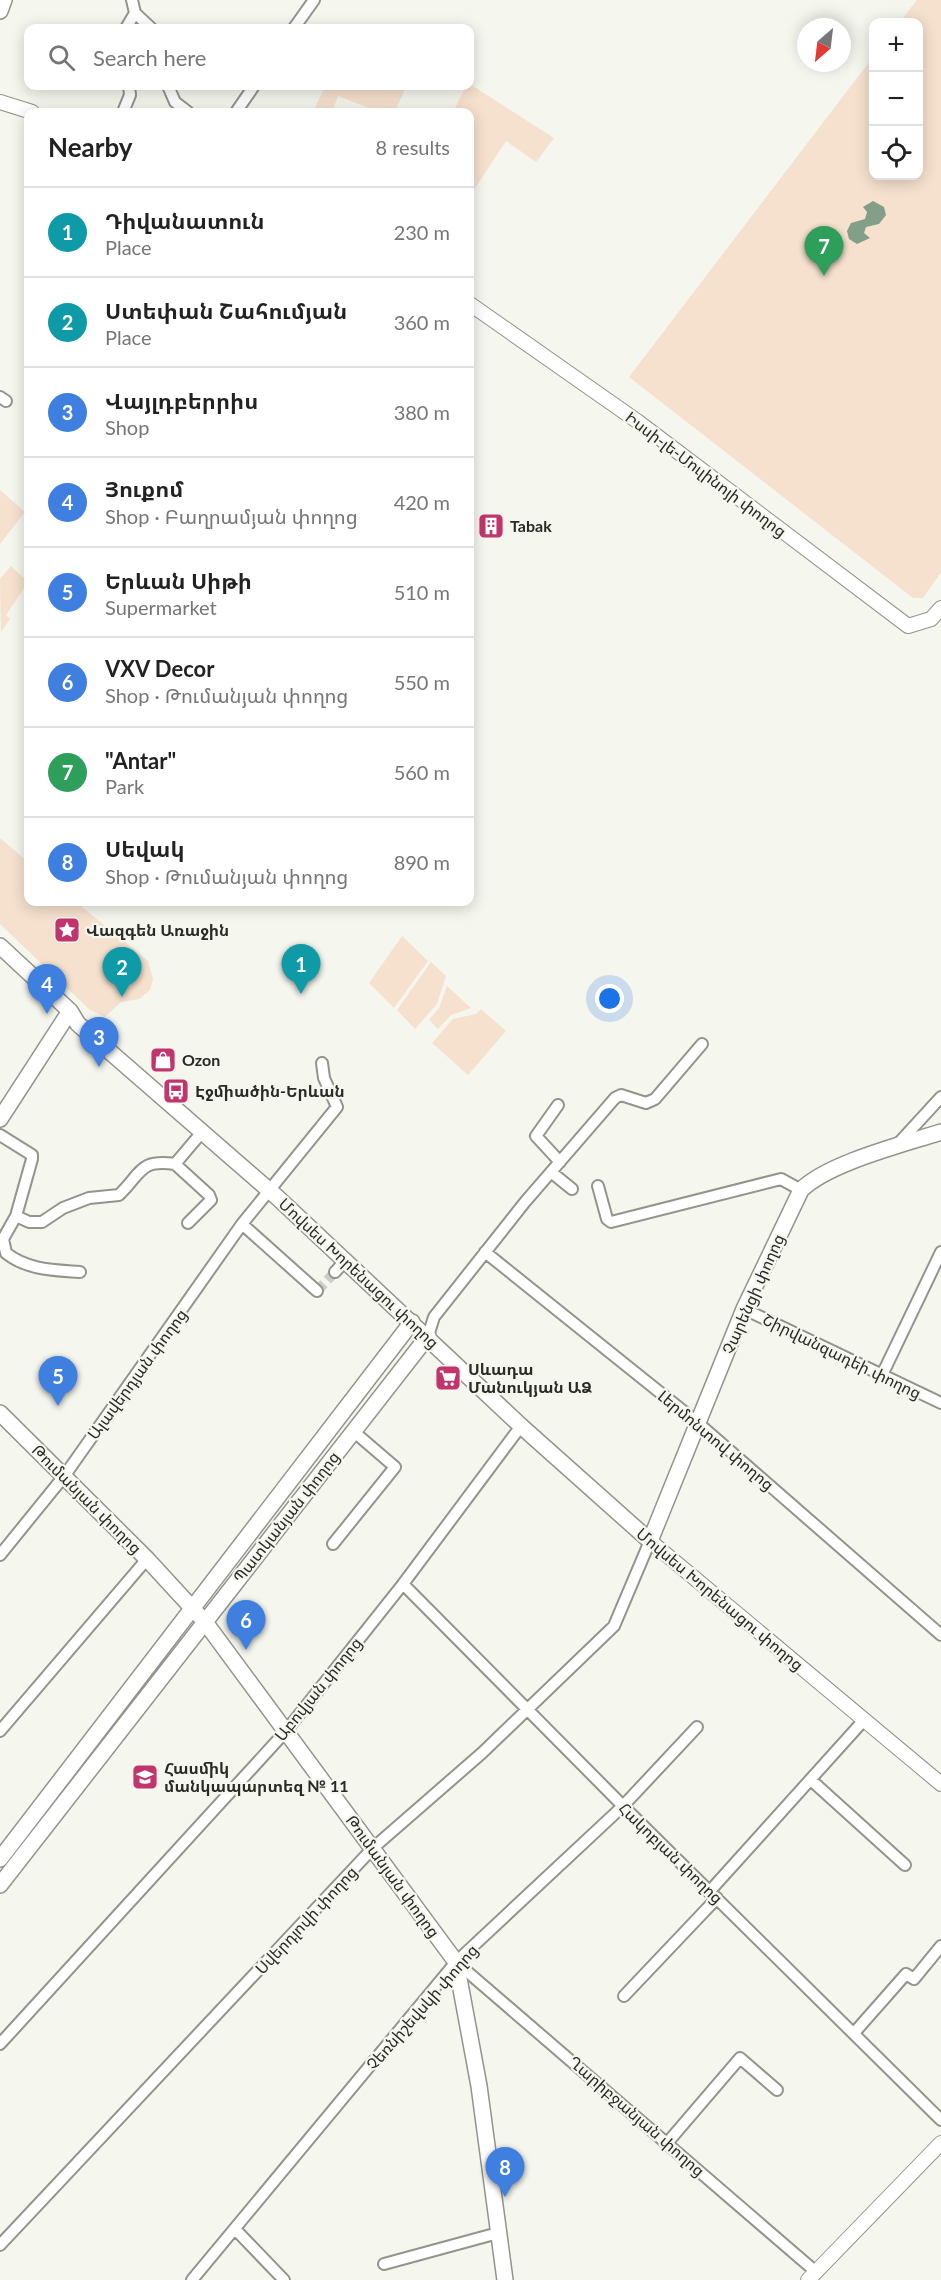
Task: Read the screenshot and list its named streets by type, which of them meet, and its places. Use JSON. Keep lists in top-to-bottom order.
{
  "streets": {
    "main road": [
      "Մովսես Խորենացու փողոց",
      "Չարենցի փողոց",
      "Թումանյան փողոց",
      "Պատկանյան փողոց"
    ],
    "street": [
      "Իսսի-լե-Մուլինոյի փողոց",
      "Շիրվանզադեի փողոց",
      "Ալավերդյան փողոց",
      "Լերմոնտով փողոց",
      "Աբովյան փողոց",
      "Հակոբյան փողոց",
      "Սվերդլովի փողոց",
      "Չեռնիշեվսկի փողոց",
      "Ղարիբջանյան փողոց"
    ]
  },
  "crossings": [
    ["Մովսես Խորենացու փողոց", "Չարենցի փողոց"],
    ["Մովսես Խորենացու փողոց", "Ալավերդյան փողոց"],
    ["Մովսես Խորենացու փողոց", "Պատկանյան փողոց"],
    ["Մովսես Խորենացու փողոց", "Աբովյան փողոց"],
    ["Մովսես Խորենացու փողոց", "Սվերդլովի փողոց"],
    ["Չարենցի փողոց", "Շիրվանզադեի փողոց"],
    ["Չարենցի փողոց", "Լերմոնտով փողոց"],
    ["Չարենցի փողոց", "Սվերդլովի փողոց"],
    ["Ալավերդյան փողոց", "Թումանյան փողոց"],
    ["Լերմոնտով փողոց", "Պատկանյան փողոց"],
    ["Թումանյան փողոց", "Պատկանյան փողոց"],
    ["Թումանյան փողոց", "Աբովյան փողոց"],
    ["Թումանյան փողոց", "Սվերդլովի փողոց"],
    ["Թումանյան փողոց", "Չեռնիշեվսկի փողոց"],
    ["Թումանյան փողոց", "Ղարիբջանյան փողոց"],
    ["Աբովյան փողոց", "Հակոբյան փողոց"],
    ["Հակոբյան փողոց", "Սվերդլովի փողոց"],
    ["Հակոբյան փողոց", "Չեռնիշեվսկի փողոց"],
    ["Չեռնիշեվսկի փողոց", "Ղարիբջանյան փողոց"]
  ],
  "places": {
    "building": ["Tabak"],
    "place": ["Վազգեն Առաջին"],
    "shop": ["Ozon"],
    "bus stop": ["Էջմիածին-Երևան"],
    "supermarket": ["Սևադա Մանուկյան ԱՁ"],
    "school or university": ["Հասմիկ մանկապարտեզ № 11"]
  },
  "north": "bottom left",
  "page": {
    "map_buttons": ["+", "−"],
    "search": "Search here",
    "heading": ["Nearby", "8 results"],
    "list": [
      {
        "mark": "1",
        "name": "Դիվանատուն",
        "note": "Place",
        "value": "230 m"
      },
      {
        "mark": "2",
        "name": "Ստեփան Շահումյան",
        "note": "Place",
        "value": "360 m"
      },
      {
        "mark": "3",
        "name": "Վայլդբերրիս",
        "note": "Shop",
        "value": "380 m"
      },
      {
        "mark": "4",
        "name": "Յուքոմ",
        "note": "Shop · Բաղրամյան փողոց",
        "value": "420 m"
      },
      {
        "mark": "5",
        "name": "Երևան Սիթի",
        "note": "Supermarket",
        "value": "510 m"
      },
      {
        "mark": "6",
        "name": "VXV Decor",
        "note": "Shop · Թումանյան փողոց",
        "value": "550 m"
      },
      {
        "mark": "7",
        "name": "\"Antar\"",
        "note": "Park",
        "value": "560 m"
      },
      {
        "mark": "8",
        "name": "Սեվակ",
        "note": "Shop · Թումանյան փողոց",
        "value": "890 m"
      }
    ],
    "pins": [
      "7",
      "1",
      "2",
      "4",
      "3",
      "5",
      "6",
      "8"
    ]
  }
}
